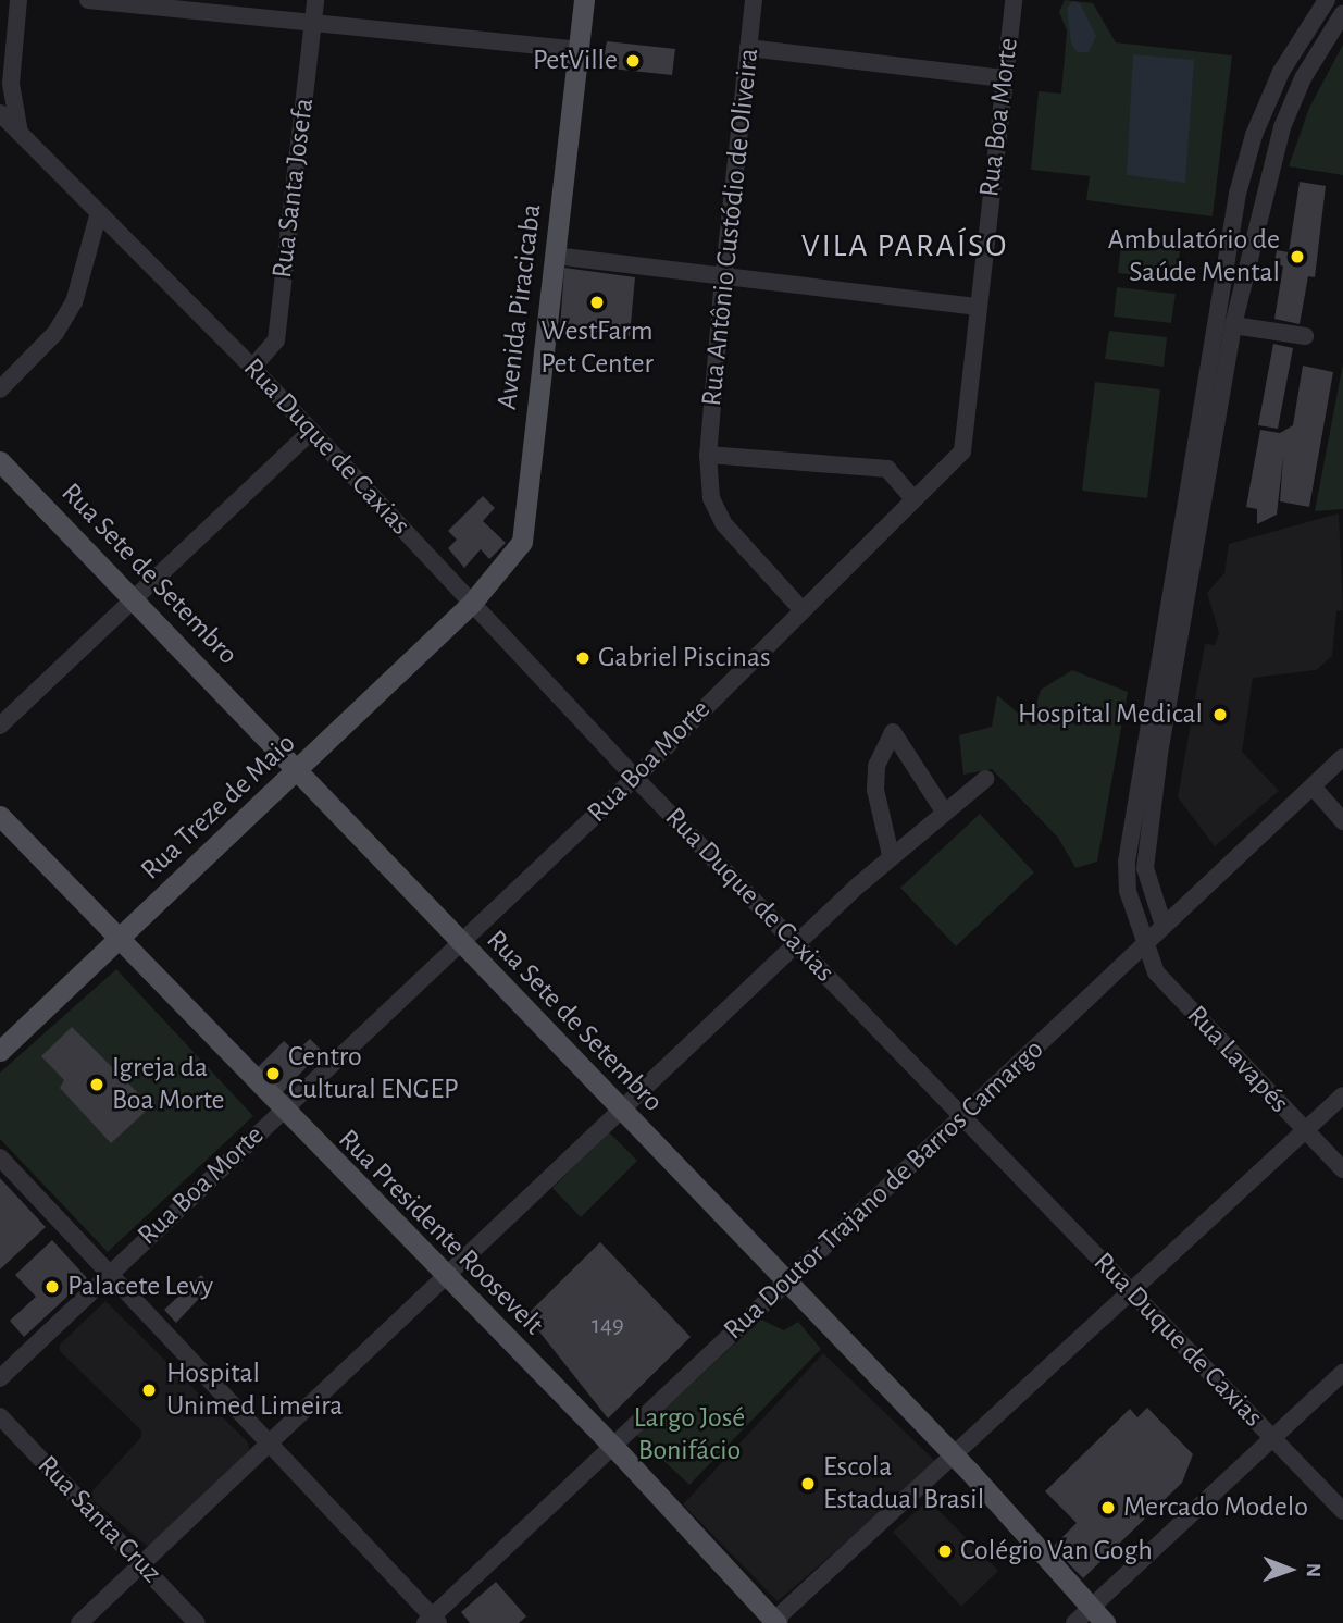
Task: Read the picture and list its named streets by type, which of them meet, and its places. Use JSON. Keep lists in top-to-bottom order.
{
  "streets": {
    "main road": [
      "Avenida Piracicaba",
      "Rua Sete de Setembro",
      "Rua Treze de Maio",
      "Rua Presidente Roosevelt"
    ],
    "street": [
      "Rua Boa Morte",
      "Rua Santa Josefa",
      "Rua Antônio Custódio de Oliveira",
      "Rua Duque de Caxias",
      "Rua Lavapés",
      "Rua Doutor Trajano de Barros Camargo",
      "Rua Santa Cruz"
    ]
  },
  "crossings": [
    ["Rua Boa Morte", "Rua Antônio Custódio de Oliveira"],
    ["Rua Boa Morte", "Rua Duque de Caxias"],
    ["Rua Boa Morte", "Rua Sete de Setembro"],
    ["Rua Boa Morte", "Rua Presidente Roosevelt"],
    ["Rua Santa Josefa", "Rua Duque de Caxias"],
    ["Avenida Piracicaba", "Rua Duque de Caxias"],
    ["Avenida Piracicaba", "Rua Treze de Maio"],
    ["Rua Duque de Caxias", "Rua Treze de Maio"],
    ["Rua Duque de Caxias", "Rua Doutor Trajano de Barros Camargo"],
    ["Rua Sete de Setembro", "Rua Treze de Maio"],
    ["Rua Sete de Setembro", "Rua Doutor Trajano de Barros Camargo"],
    ["Rua Treze de Maio", "Rua Presidente Roosevelt"],
    ["Rua Lavapés", "Rua Doutor Trajano de Barros Camargo"],
    ["Rua Doutor Trajano de Barros Camargo", "Rua Presidente Roosevelt"]
  ],
  "districts": ["VILA PARAÍSO"],
  "parks": ["Largo José Bonifácio"],
  "places": [
    "PetVille",
    "Ambulatório de Saúde Mental",
    "WestFarm Pet Center",
    "Gabriel Piscinas",
    "Hospital Medical",
    "Centro Cultural ENGEP",
    "Igreja da Boa Morte",
    "Palacete Levy",
    "Hospital Unimed Limeira",
    "Escola Estadual Brasil",
    "Mercado Modelo",
    "Colégio Van Gogh"
  ],
  "house_numbers": ["149"],
  "north": "right"
}
